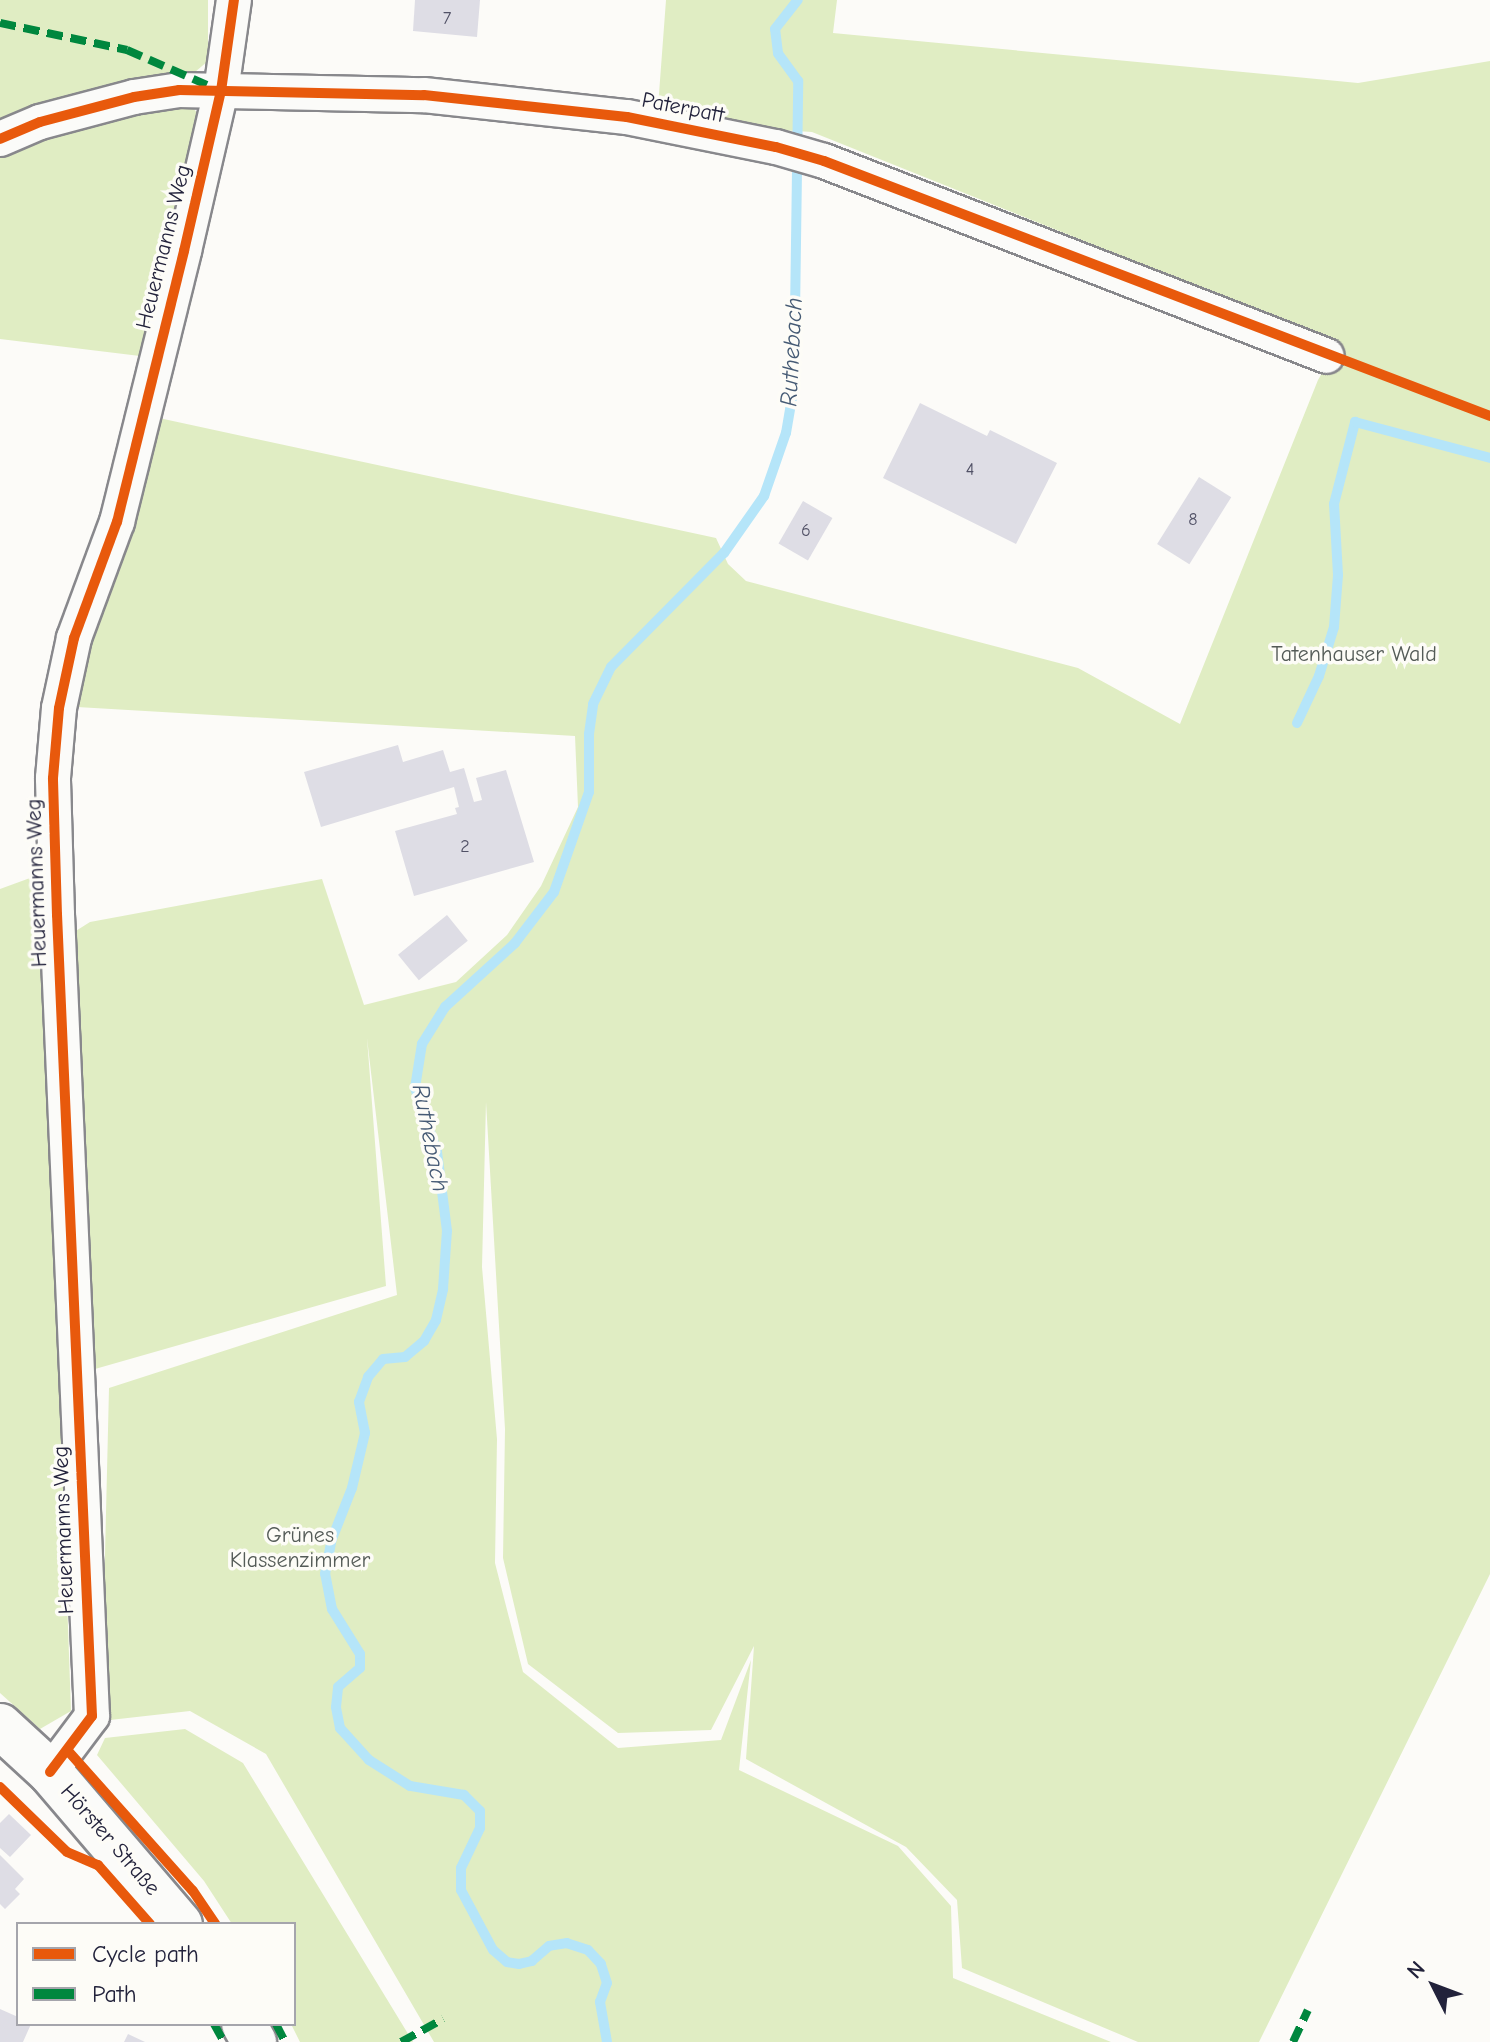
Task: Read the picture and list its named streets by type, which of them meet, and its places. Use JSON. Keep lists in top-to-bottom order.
{
  "streets": {
    "street": ["Paterpatt", "Heuermanns Weg", "Hörster Straße"]
  },
  "crossings": [
    ["Paterpatt", "Heuermanns Weg"],
    ["Heuermanns Weg", "Hörster Straße"]
  ],
  "water": ["Ruthebach"],
  "parks": ["Tatenhauser Wald", "Grünes Klassenzimmer"],
  "house_numbers": [
    "7",
    "4",
    "8",
    "6",
    "2"
  ],
  "legend": ["Cycle path", "Path"],
  "north": "top left"
}
